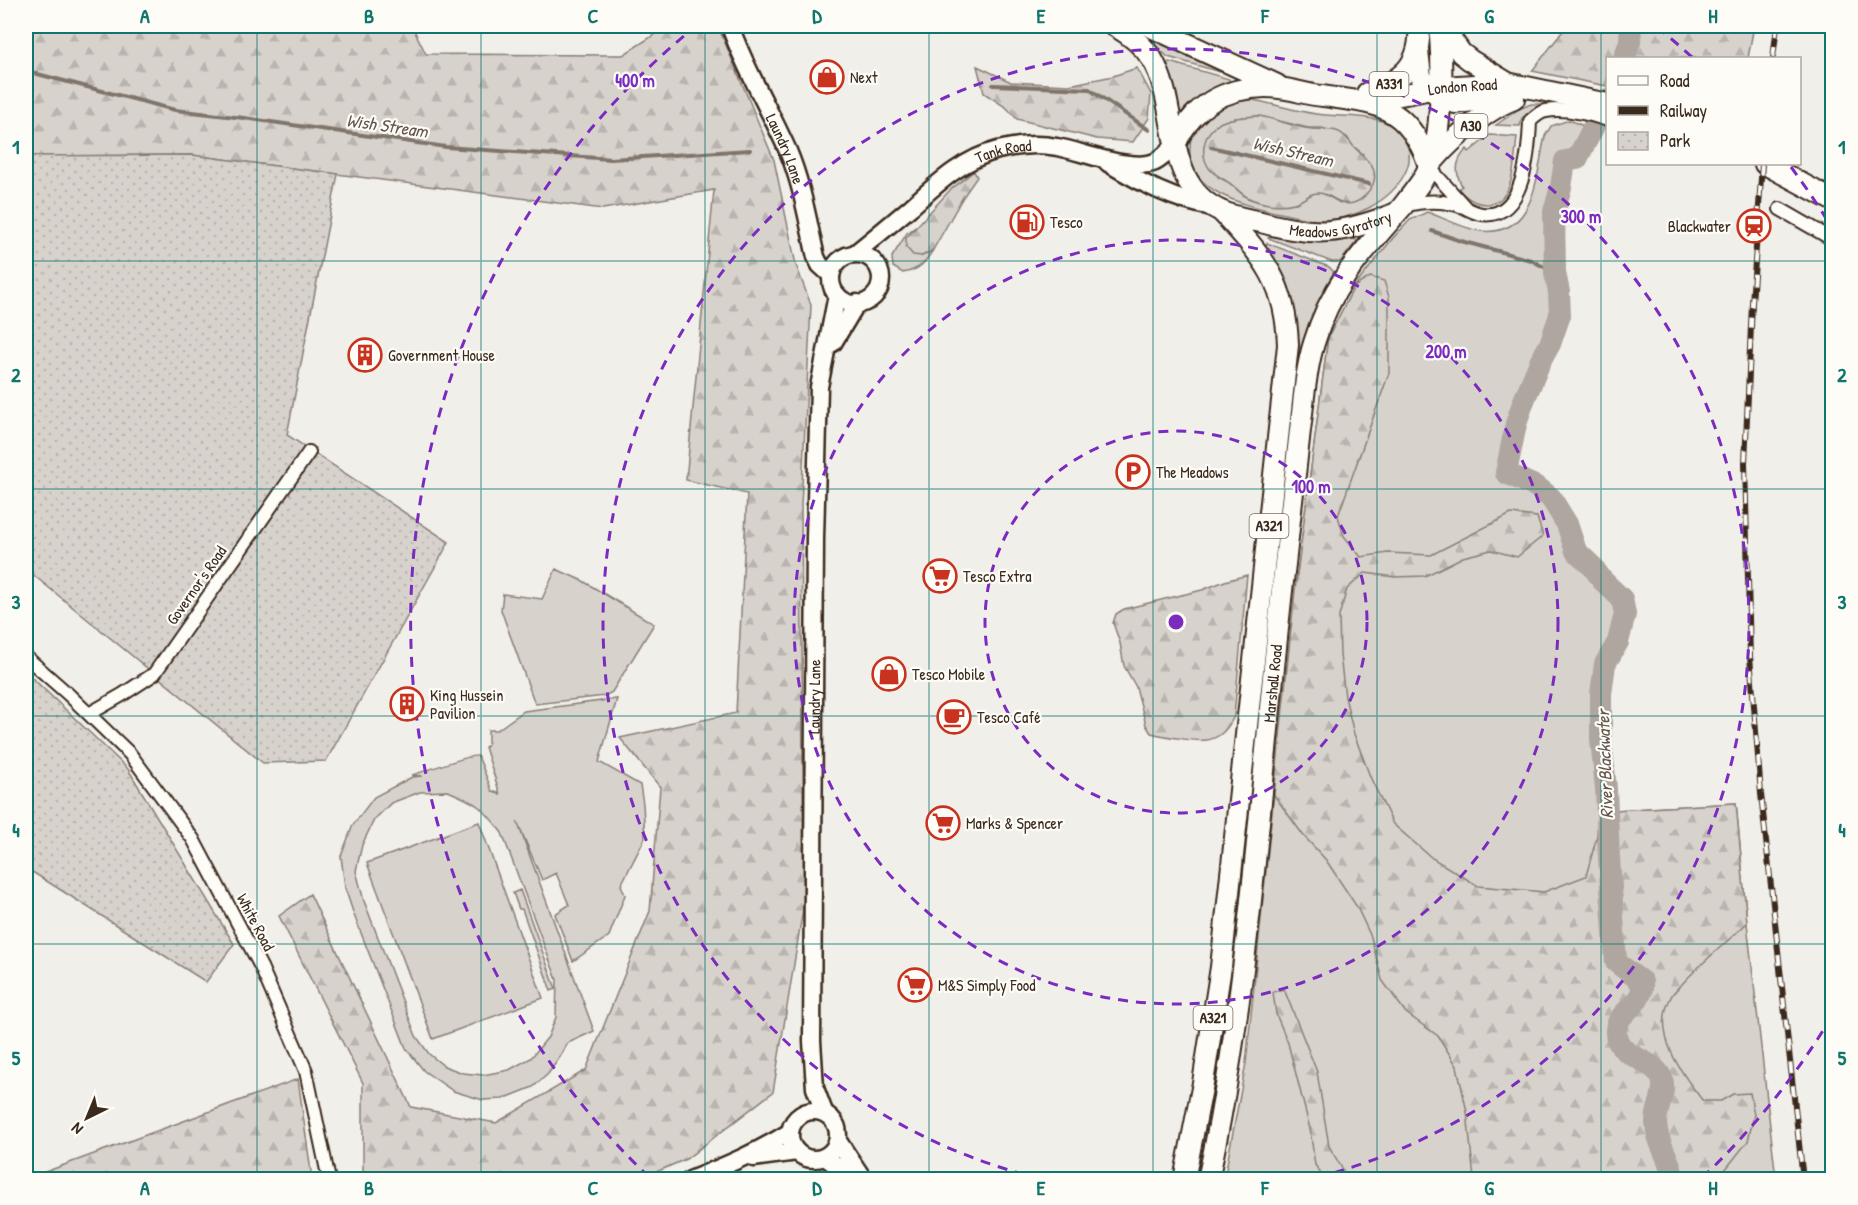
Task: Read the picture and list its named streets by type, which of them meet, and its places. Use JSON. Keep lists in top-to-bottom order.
{
  "streets": {
    "main road": [
      "A331",
      "London Road",
      "A30",
      "Meadows Gyratory",
      "A321",
      "Marshall Road"
    ],
    "street": [
      "Laundry Lane",
      "Tank Road",
      "Governor's Road",
      "White Road"
    ]
  },
  "crossings": [
    ["A331", "London Road"],
    ["A331", "A30"],
    ["A331", "Tank Road"],
    ["A331", "Meadows Gyratory"],
    ["A331", "Marshall Road"],
    ["London Road", "A30"],
    ["London Road", "Tank Road"],
    ["London Road", "Meadows Gyratory"],
    ["London Road", "Marshall Road"],
    ["A30", "Tank Road"],
    ["A30", "Meadows Gyratory"],
    ["A30", "Marshall Road"],
    ["Laundry Lane", "Tank Road"],
    ["Tank Road", "Meadows Gyratory"],
    ["Tank Road", "Marshall Road"],
    ["Meadows Gyratory", "Marshall Road"],
    ["Governor's Road", "White Road"]
  ],
  "water": ["Wish Stream", "River Blackwater"],
  "places": {
    "shop": ["Next", "Tesco Mobile"],
    "fuel station": ["Tesco"],
    "station": ["Blackwater"],
    "building": ["Government House", "King Hussein Pavilion"],
    "parking": ["The Meadows"],
    "supermarket": ["Tesco Extra", "Marks & Spencer", "M&S Simply Food"],
    "cafe": ["Tesco Café"]
  },
  "legend": ["Road", "Railway", "Park"],
  "north": "bottom left",
  "grid": {
    "columns": [
      "A",
      "B",
      "C",
      "D",
      "E",
      "F",
      "G",
      "H"
    ],
    "rows": [
      "1",
      "2",
      "3",
      "4",
      "5"
    ]
  },
  "rings": [
    "400 m",
    "300 m",
    "200 m",
    "100 m"
  ]
}
